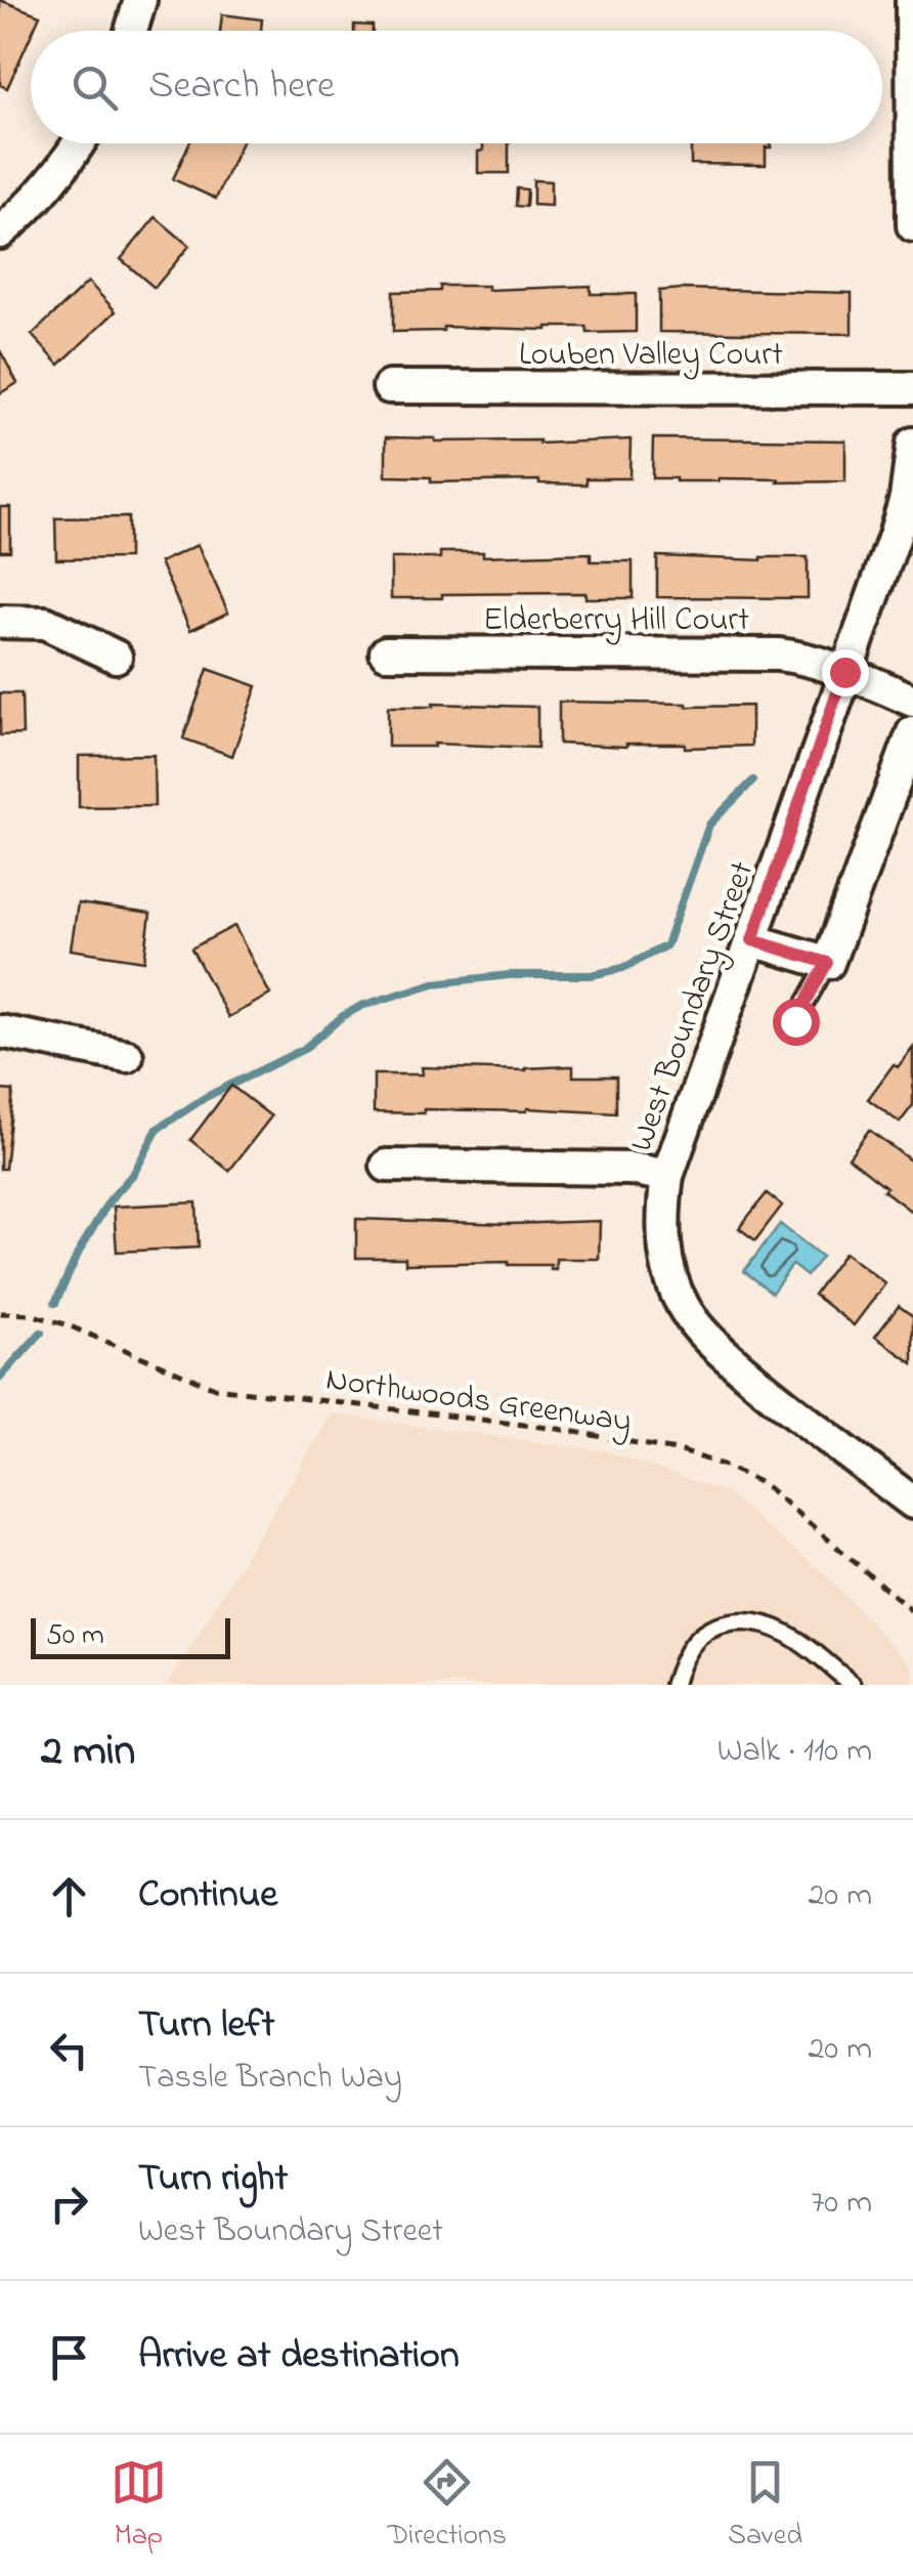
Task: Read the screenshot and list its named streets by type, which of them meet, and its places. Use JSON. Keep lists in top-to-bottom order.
{
  "streets": {
    "street": ["Louben Valley Court", "Elderberry Hill Court", "West Boundary Street"],
    "path": ["Northwoods Greenway"]
  },
  "crossings": [
    ["Elderberry Hill Court", "West Boundary Street"]
  ],
  "scale_bar": "50 m",
  "page": {
    "search": "Search here",
    "scale": "50 m",
    "heading": ["2 min", "Walk · 110 m"],
    "list": [
      ["Continue", "20 m"],
      ["Turn left", "Tassle Branch Way", "20 m"],
      ["Turn right", "West Boundary Street", "70 m"],
      "Arrive at destination"
    ],
    "nav": ["Map", "Directions", "Saved"]
  }
}
